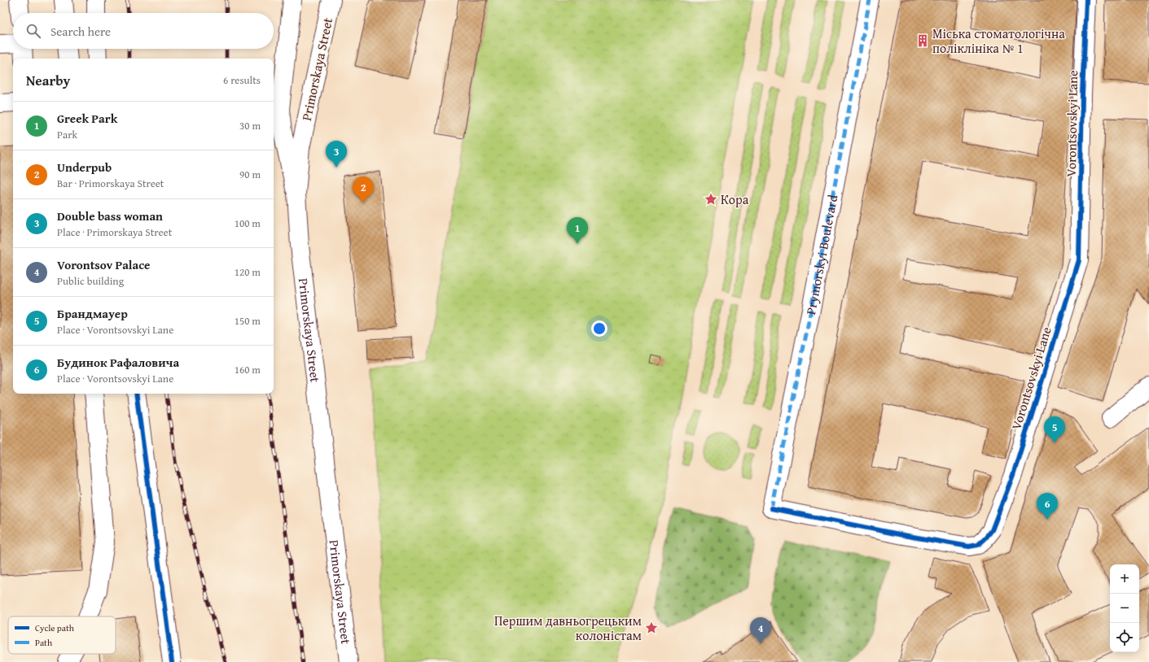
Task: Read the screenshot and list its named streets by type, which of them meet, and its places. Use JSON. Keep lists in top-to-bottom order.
{
  "streets": {
    "street": ["Primorskaya Street", "Vorontsovskyi Lane", "Prymorskyi Boulevard"]
  },
  "crossings": [
    ["Vorontsovskyi Lane", "Prymorskyi Boulevard"]
  ],
  "places": {
    "building": ["Міська стоматологічна поліклініка № 1"],
    "place": ["Кора", "Першим давньогрецьким колоністам"]
  },
  "legend": ["Cycle path", "Path"],
  "page": {
    "search": "Search here",
    "heading": ["Nearby", "6 results"],
    "list": [
      {
        "mark": "1",
        "name": "Greek Park",
        "note": "Park",
        "value": "30 m"
      },
      {
        "mark": "2",
        "name": "Underpub",
        "note": "Bar · Primorskaya Street",
        "value": "90 m"
      },
      {
        "mark": "3",
        "name": "Double bass woman",
        "note": "Place · Primorskaya Street",
        "value": "100 m"
      },
      {
        "mark": "4",
        "name": "Vorontsov Palace",
        "note": "Public building",
        "value": "120 m"
      },
      {
        "mark": "5",
        "name": "Брандмауер",
        "note": "Place · Vorontsovskyi Lane",
        "value": "150 m"
      },
      {
        "mark": "6",
        "name": "Будинок Рафаловича",
        "note": "Place · Vorontsovskyi Lane",
        "value": "160 m"
      }
    ],
    "pins": [
      "3",
      "2",
      "1",
      "5",
      "6",
      "4"
    ],
    "map_buttons": ["+", "−"]
  }
}
